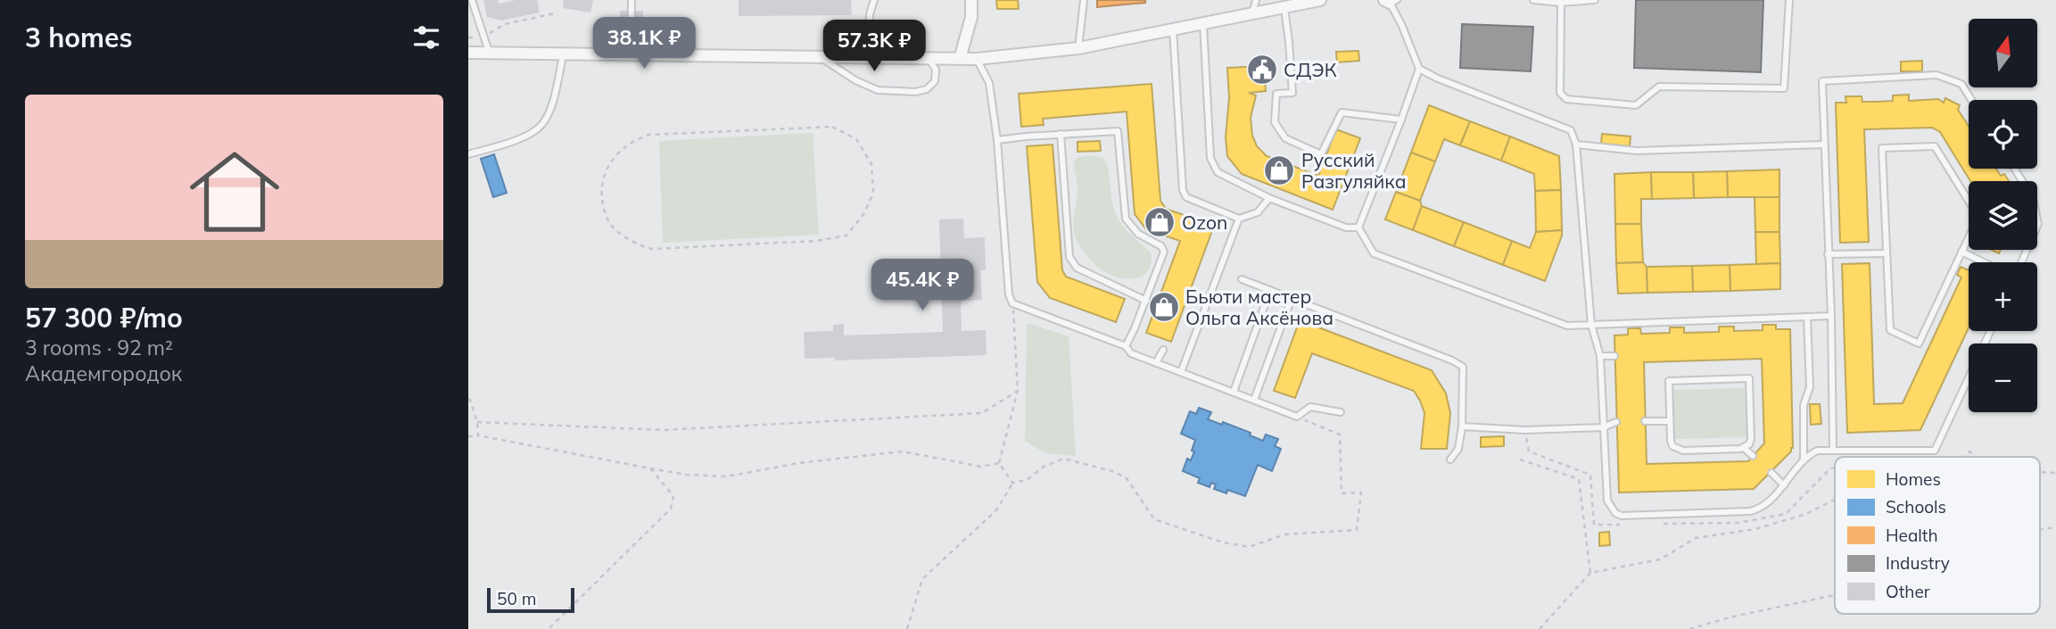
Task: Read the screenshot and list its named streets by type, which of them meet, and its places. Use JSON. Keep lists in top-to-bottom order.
{
  "places": {
    "public building": ["СДЭК"],
    "shop": ["Русский Разгуляйка", "Ozon", "Бьюти мастер Oльга Аксёнова"]
  },
  "legend": [
    "Homes",
    "Schools",
    "Health",
    "Industry",
    "Other"
  ],
  "scale_bar": "50 m",
  "north": "top",
  "page": {
    "heading": "3 homes",
    "price": ["38.1K ₽", "57.3K ₽", "45.4K ₽"],
    "map_buttons": ["+", "−"],
    "list": [
      {
        "name": "57 300 ₽/mo",
        "note": "3 rooms · 92 m² · Академгородок"
      }
    ],
    "scale": "50 m"
  }
}
